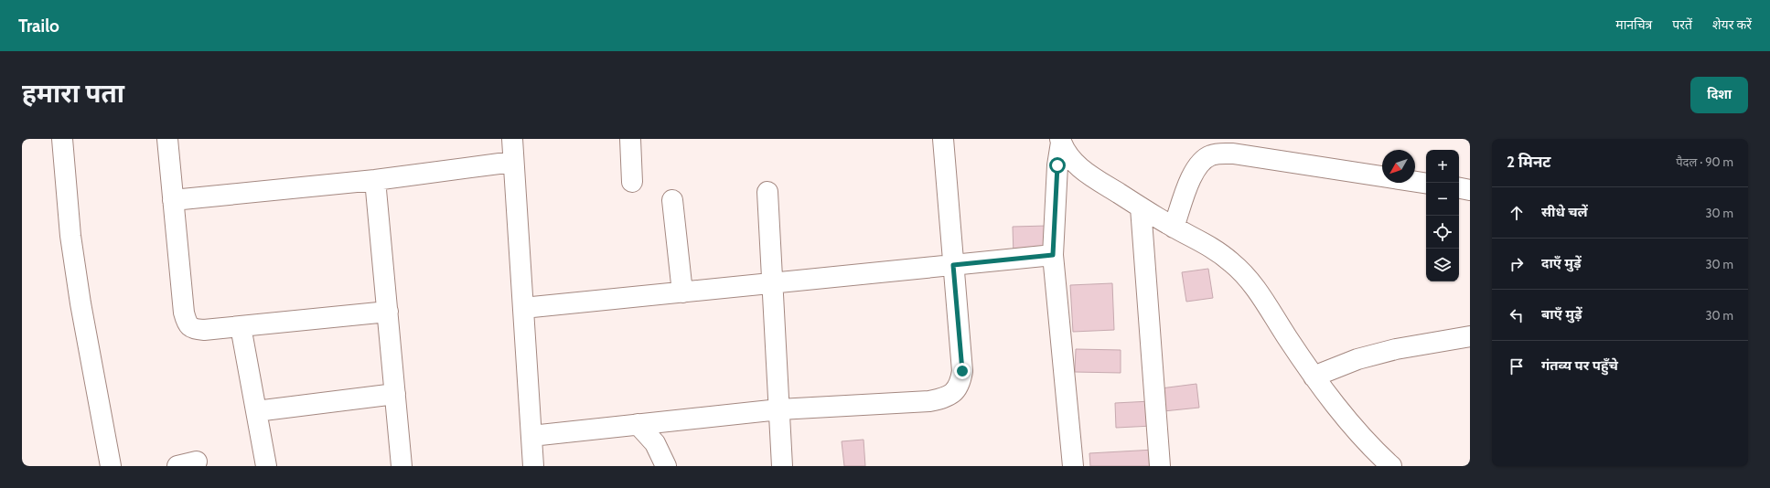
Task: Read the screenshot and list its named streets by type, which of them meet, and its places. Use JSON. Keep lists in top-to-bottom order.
{
  "north": "bottom left",
  "page": {
    "header": "Trailo",
    "nav": ["मानचित्र", "परतें", "शेयर करें"],
    "buttons": "दिशा",
    "title": "हमारा पता",
    "heading": ["2 मिनट", "पैदल · 90 m"],
    "map_buttons": ["+", "−"],
    "list": [
      ["सीधे चलें", "30 m"],
      ["दाएँ मुड़ें", "30 m"],
      ["बाएँ मुड़ें", "30 m"],
      "गंतव्य पर पहुँचे"
    ]
  }
}
